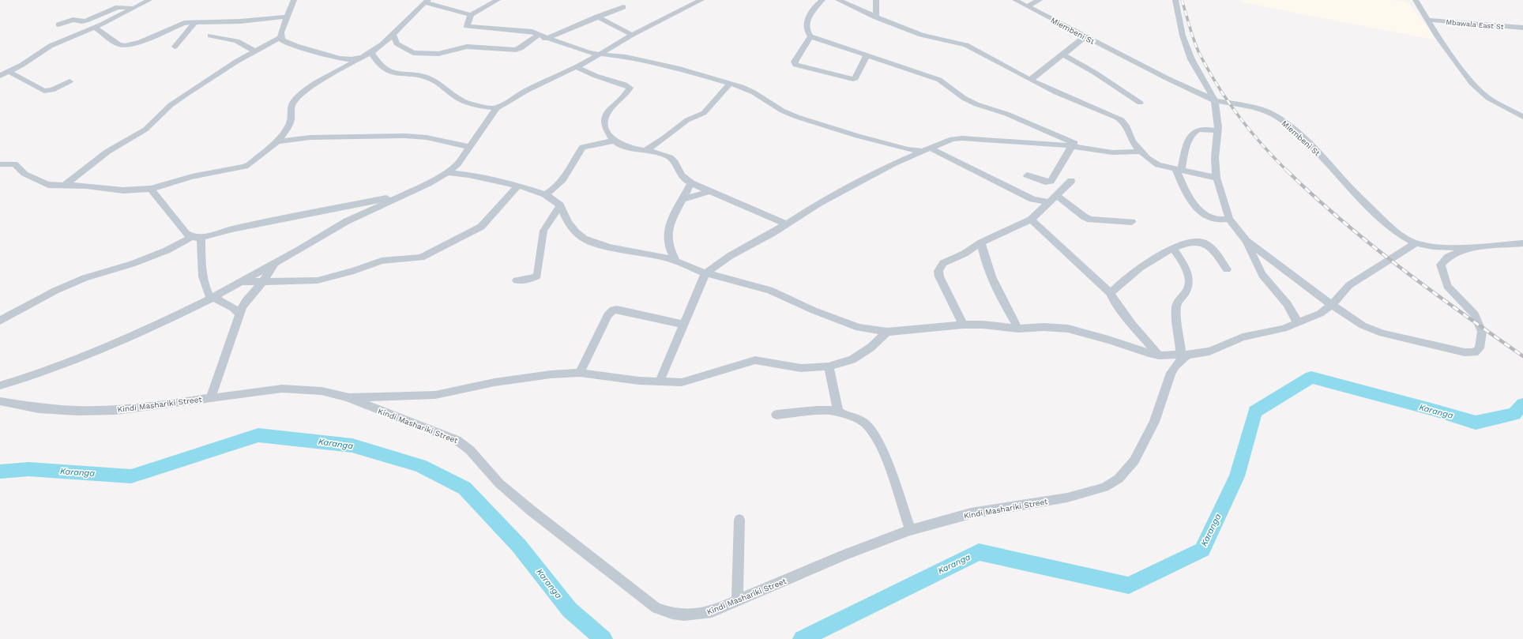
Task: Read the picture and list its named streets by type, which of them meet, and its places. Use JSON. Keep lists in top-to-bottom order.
{
  "streets": {
    "street": ["Mbawala East St", "Miembeni St", "Kindi Mashariki Street"]
  },
  "water": ["Karanga"]
}
